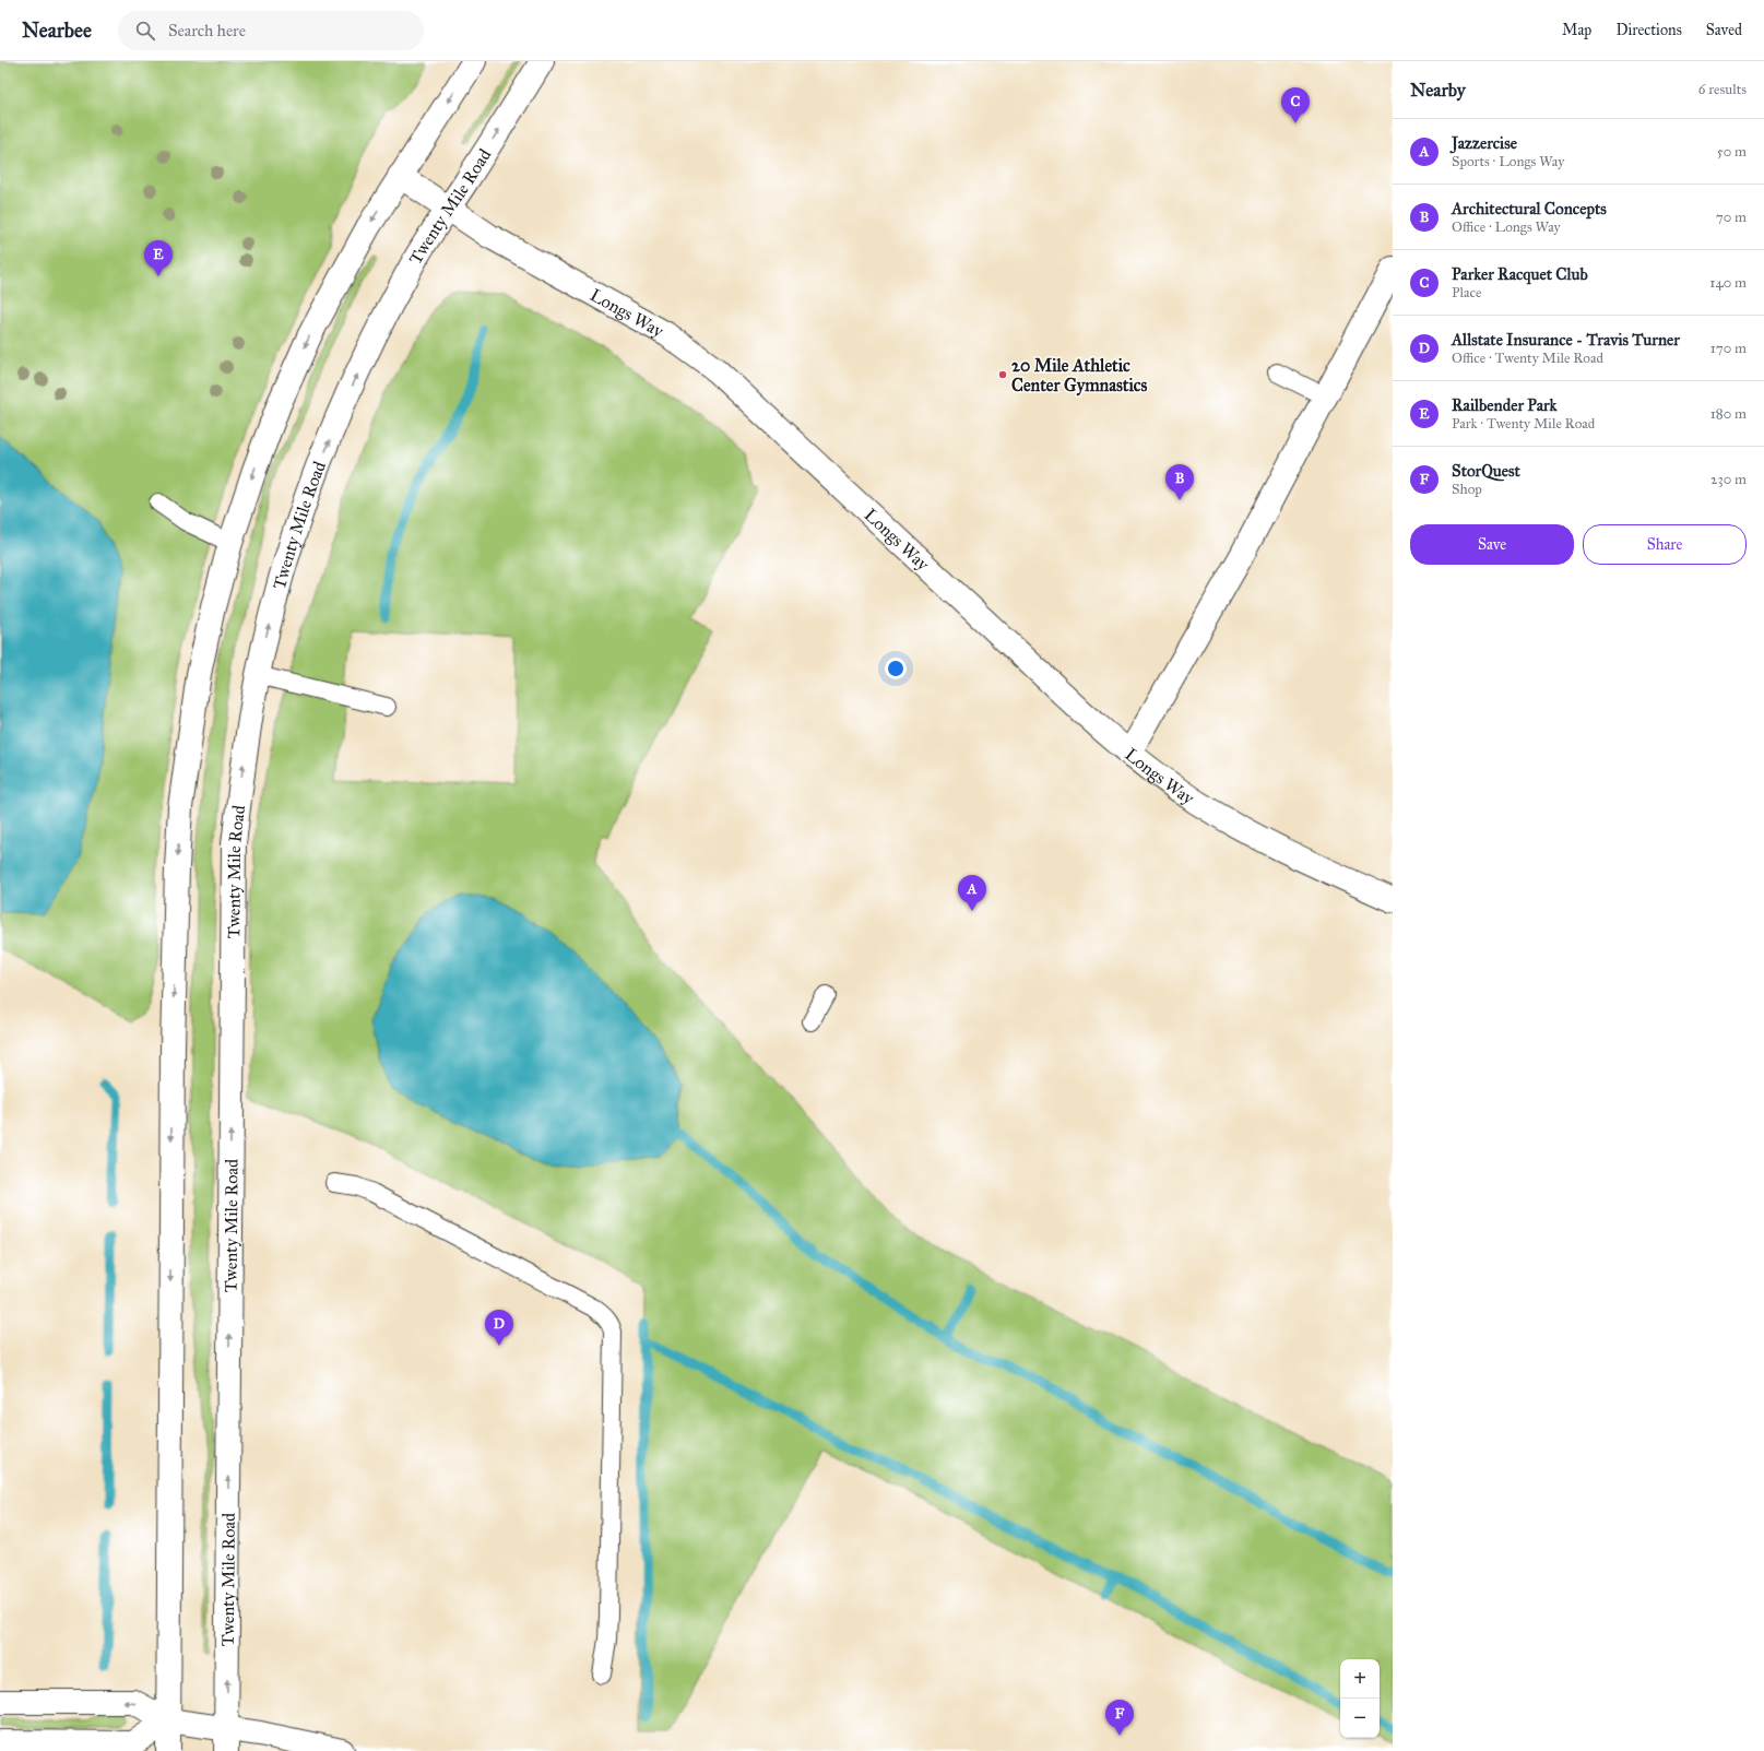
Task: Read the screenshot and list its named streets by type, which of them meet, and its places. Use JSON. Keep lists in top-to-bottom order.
{
  "streets": {
    "main road": ["Twenty Mile Road", "Longs Way"]
  },
  "crossings": [
    ["Twenty Mile Road", "Longs Way"]
  ],
  "places": ["20 Mile Athletic Center Gymnastics"],
  "page": {
    "header": "Nearbee",
    "search": "Search here",
    "nav": ["Map", "Directions", "Saved"],
    "heading": ["Nearby", "6 results"],
    "pins": [
      "C",
      "E",
      "B",
      "A",
      "D",
      "F"
    ],
    "list": [
      {
        "mark": "A",
        "name": "Jazzercise",
        "note": "Sports · Longs Way",
        "value": "50 m"
      },
      {
        "mark": "B",
        "name": "Architectural Concepts",
        "note": "Office · Longs Way",
        "value": "70 m"
      },
      {
        "mark": "C",
        "name": "Parker Racquet Club",
        "note": "Place",
        "value": "140 m"
      },
      {
        "mark": "D",
        "name": "Allstate Insurance - Travis Turner",
        "note": "Office · Twenty Mile Road",
        "value": "170 m"
      },
      {
        "mark": "E",
        "name": "Railbender Park",
        "note": "Park · Twenty Mile Road",
        "value": "180 m"
      },
      {
        "mark": "F",
        "name": "StorQuest",
        "note": "Shop",
        "value": "230 m"
      }
    ],
    "buttons": ["Save", "Share"],
    "map_buttons": ["+", "−"]
  }
}
